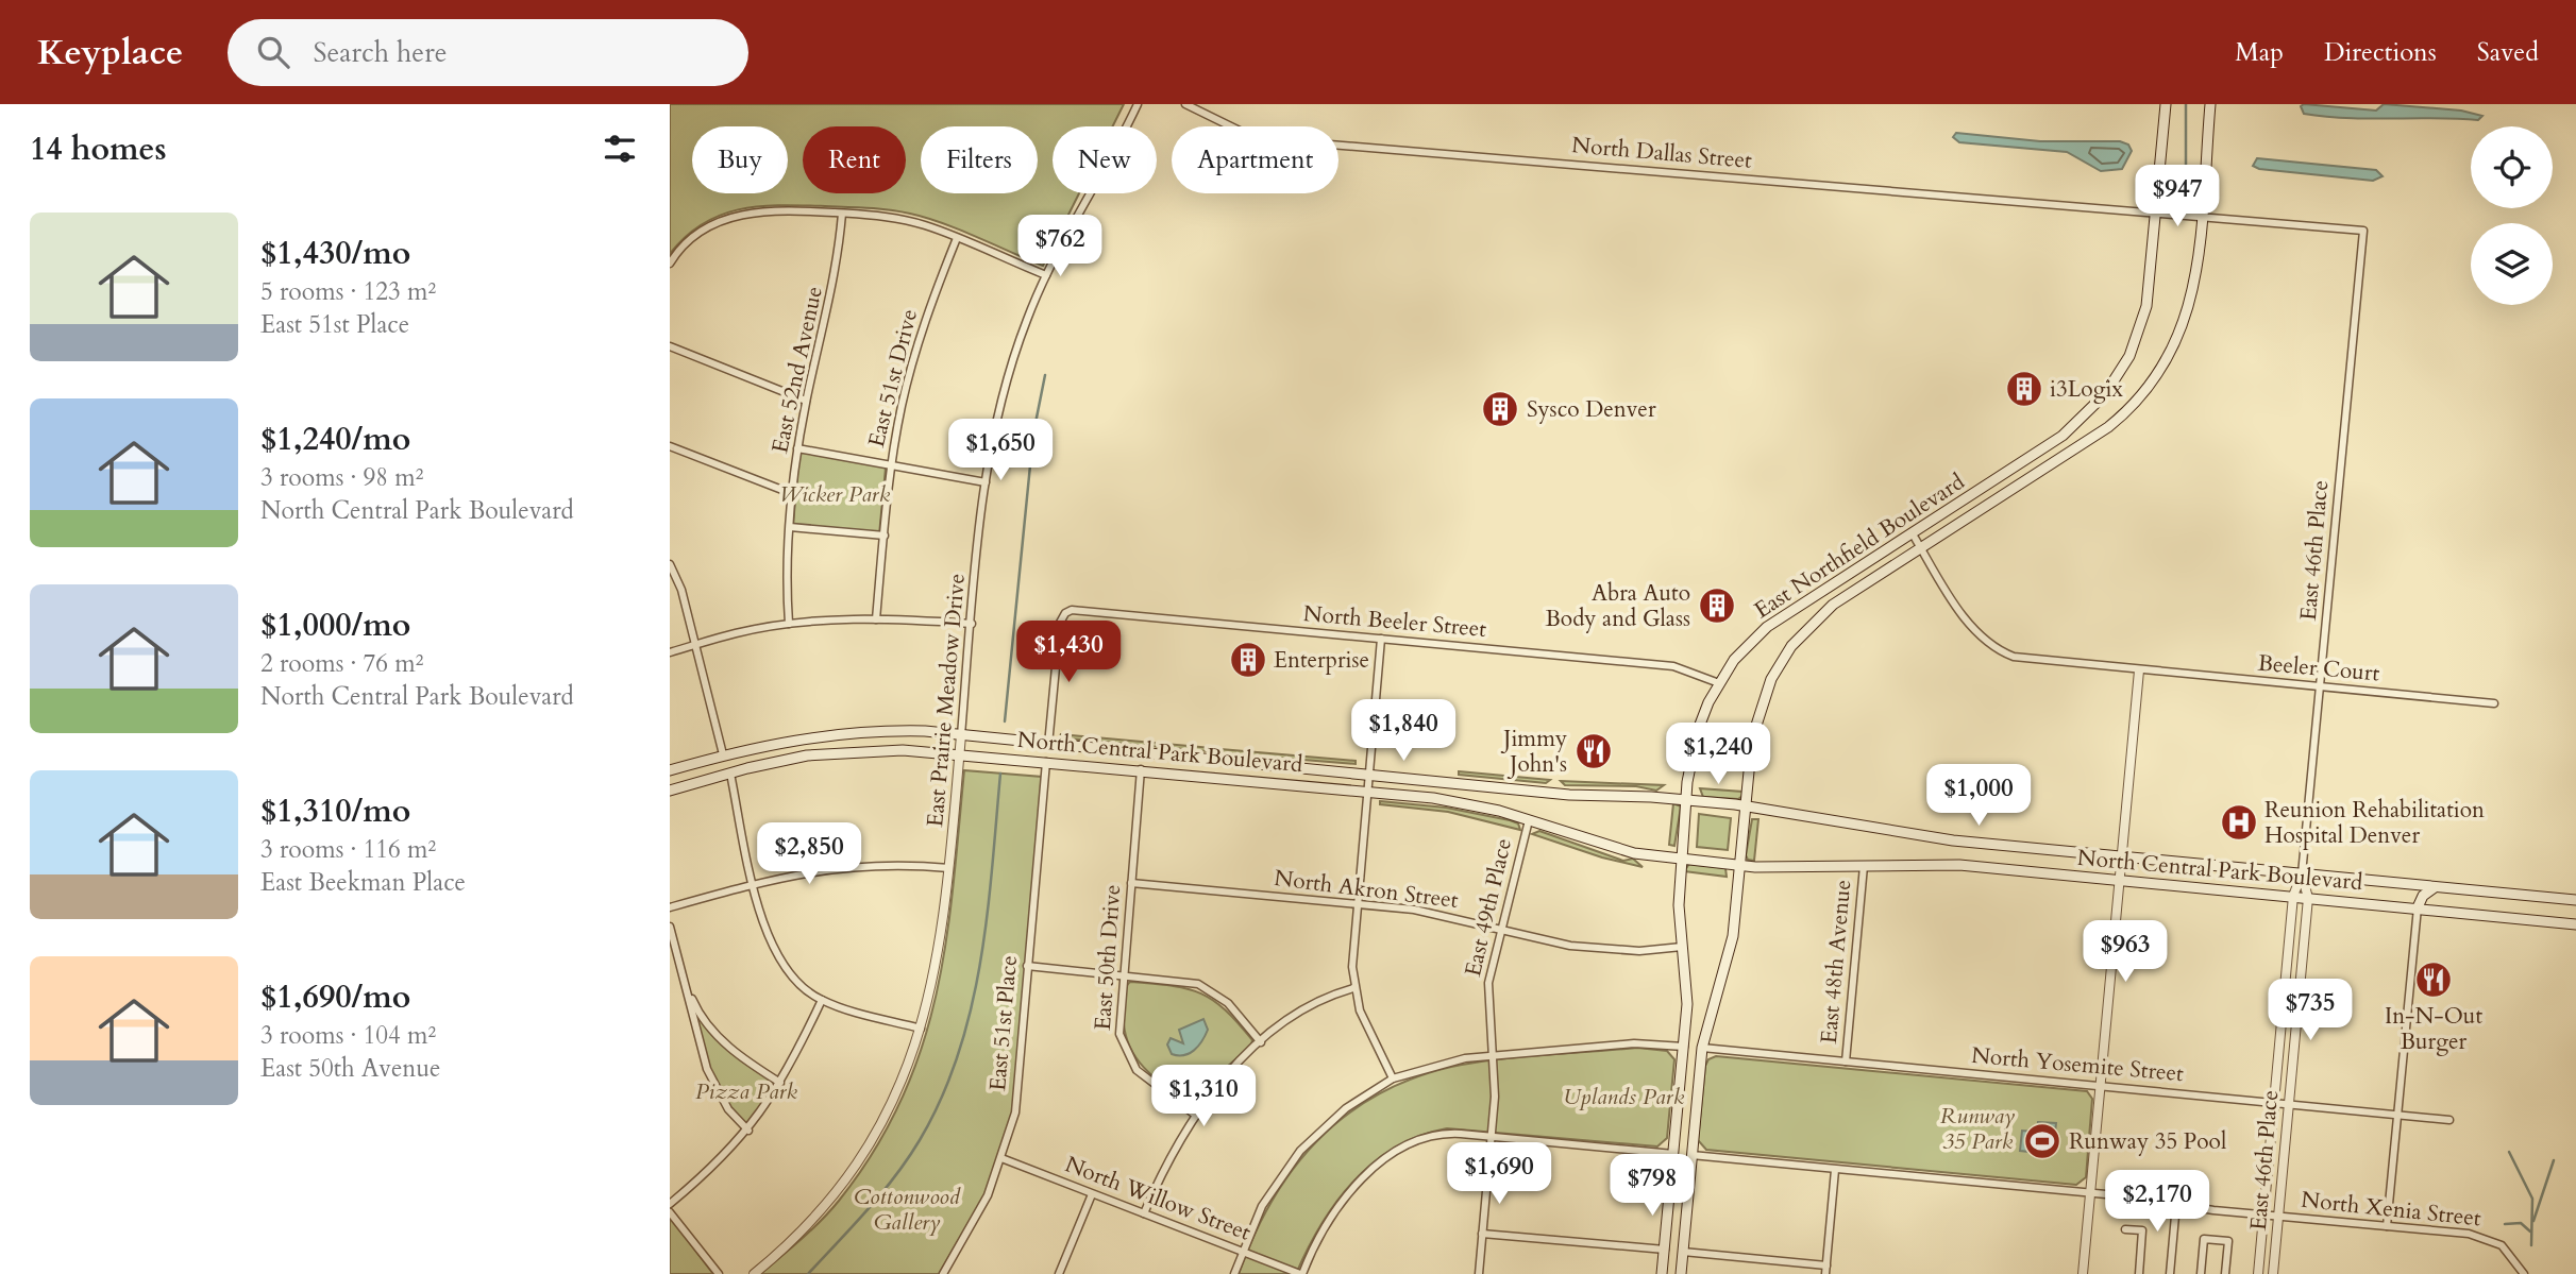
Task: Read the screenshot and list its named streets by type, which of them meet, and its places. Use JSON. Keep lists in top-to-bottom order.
{
  "streets": {
    "main road": ["East Northfield Boulevard", "North Central Park Boulevard"],
    "street": [
      "North Dallas Street",
      "East 52nd Avenue",
      "East 51st Drive",
      "East 46th Place",
      "North Beeler Street",
      "Beeler Court",
      "East Prairie Meadow Drive",
      "North Akron Street",
      "East 49th Place",
      "East 50th Drive",
      "East 48th Avenue",
      "East 51st Place",
      "North Yosemite Street",
      "North Willow Street",
      "North Xenia Street"
    ]
  },
  "crossings": [
    ["North Dallas Street", "East Northfield Boulevard"],
    ["East Northfield Boulevard", "East 46th Place"],
    ["East Northfield Boulevard", "North Beeler Street"],
    ["East Northfield Boulevard", "Beeler Court"],
    ["East Northfield Boulevard", "North Central Park Boulevard"],
    ["East Northfield Boulevard", "North Akron Street"],
    ["East Northfield Boulevard", "North Yosemite Street"],
    ["East Northfield Boulevard", "North Xenia Street"],
    ["East 46th Place", "Beeler Court"],
    ["East 46th Place", "North Central Park Boulevard"],
    ["East 46th Place", "North Yosemite Street"],
    ["East 46th Place", "North Xenia Street"],
    ["North Beeler Street", "North Central Park Boulevard"],
    ["East Prairie Meadow Drive", "North Central Park Boulevard"],
    ["North Central Park Boulevard", "East 49th Place"],
    ["North Central Park Boulevard", "East 50th Drive"],
    ["North Central Park Boulevard", "East 48th Avenue"],
    ["North Central Park Boulevard", "East 51st Place"],
    ["North Akron Street", "East 49th Place"],
    ["North Akron Street", "East 50th Drive"],
    ["East 48th Avenue", "North Yosemite Street"],
    ["East 51st Place", "North Willow Street"]
  ],
  "parks": [
    "Wicker Park",
    "Pizza Park",
    "Uplands Park",
    "Runway 35 Park",
    "Cottonwood Gallery"
  ],
  "places": {
    "building": [
      "i3Logix",
      "Sysco Denver",
      "Abra Auto Body and Glass",
      "Enterprise"
    ],
    "restaurant": ["Jimmy John's", "In-N-Out Burger"],
    "hospital": ["Reunion Rehabilitation Hospital Denver"],
    "sports": ["Runway 35 Pool"]
  },
  "page": {
    "header": "Keyplace",
    "search": "Search here",
    "nav": ["Map", "Directions", "Saved"],
    "heading": "14 homes",
    "chip": [
      "Buy",
      "Rent",
      "Filters",
      "New",
      "Apartment"
    ],
    "price": [
      "$947",
      "$762",
      "$1,650",
      "$1,430",
      "$1,840",
      "$1,240",
      "$1,000",
      "$2,850",
      "$963",
      "$735",
      "$1,310",
      "$1,690",
      "$798",
      "$2,170"
    ],
    "list": [
      {
        "name": "$1,430/mo",
        "note": "5 rooms · 123 m² · East 51st Place"
      },
      {
        "name": "$1,240/mo",
        "note": "3 rooms · 98 m² · North Central Park Boulevard"
      },
      {
        "name": "$1,000/mo",
        "note": "2 rooms · 76 m² · North Central Park Boulevard"
      },
      {
        "name": "$1,310/mo",
        "note": "3 rooms · 116 m² · East Beekman Place"
      },
      {
        "name": "$1,690/mo",
        "note": "3 rooms · 104 m² · East 50th Avenue"
      }
    ]
  }
}
